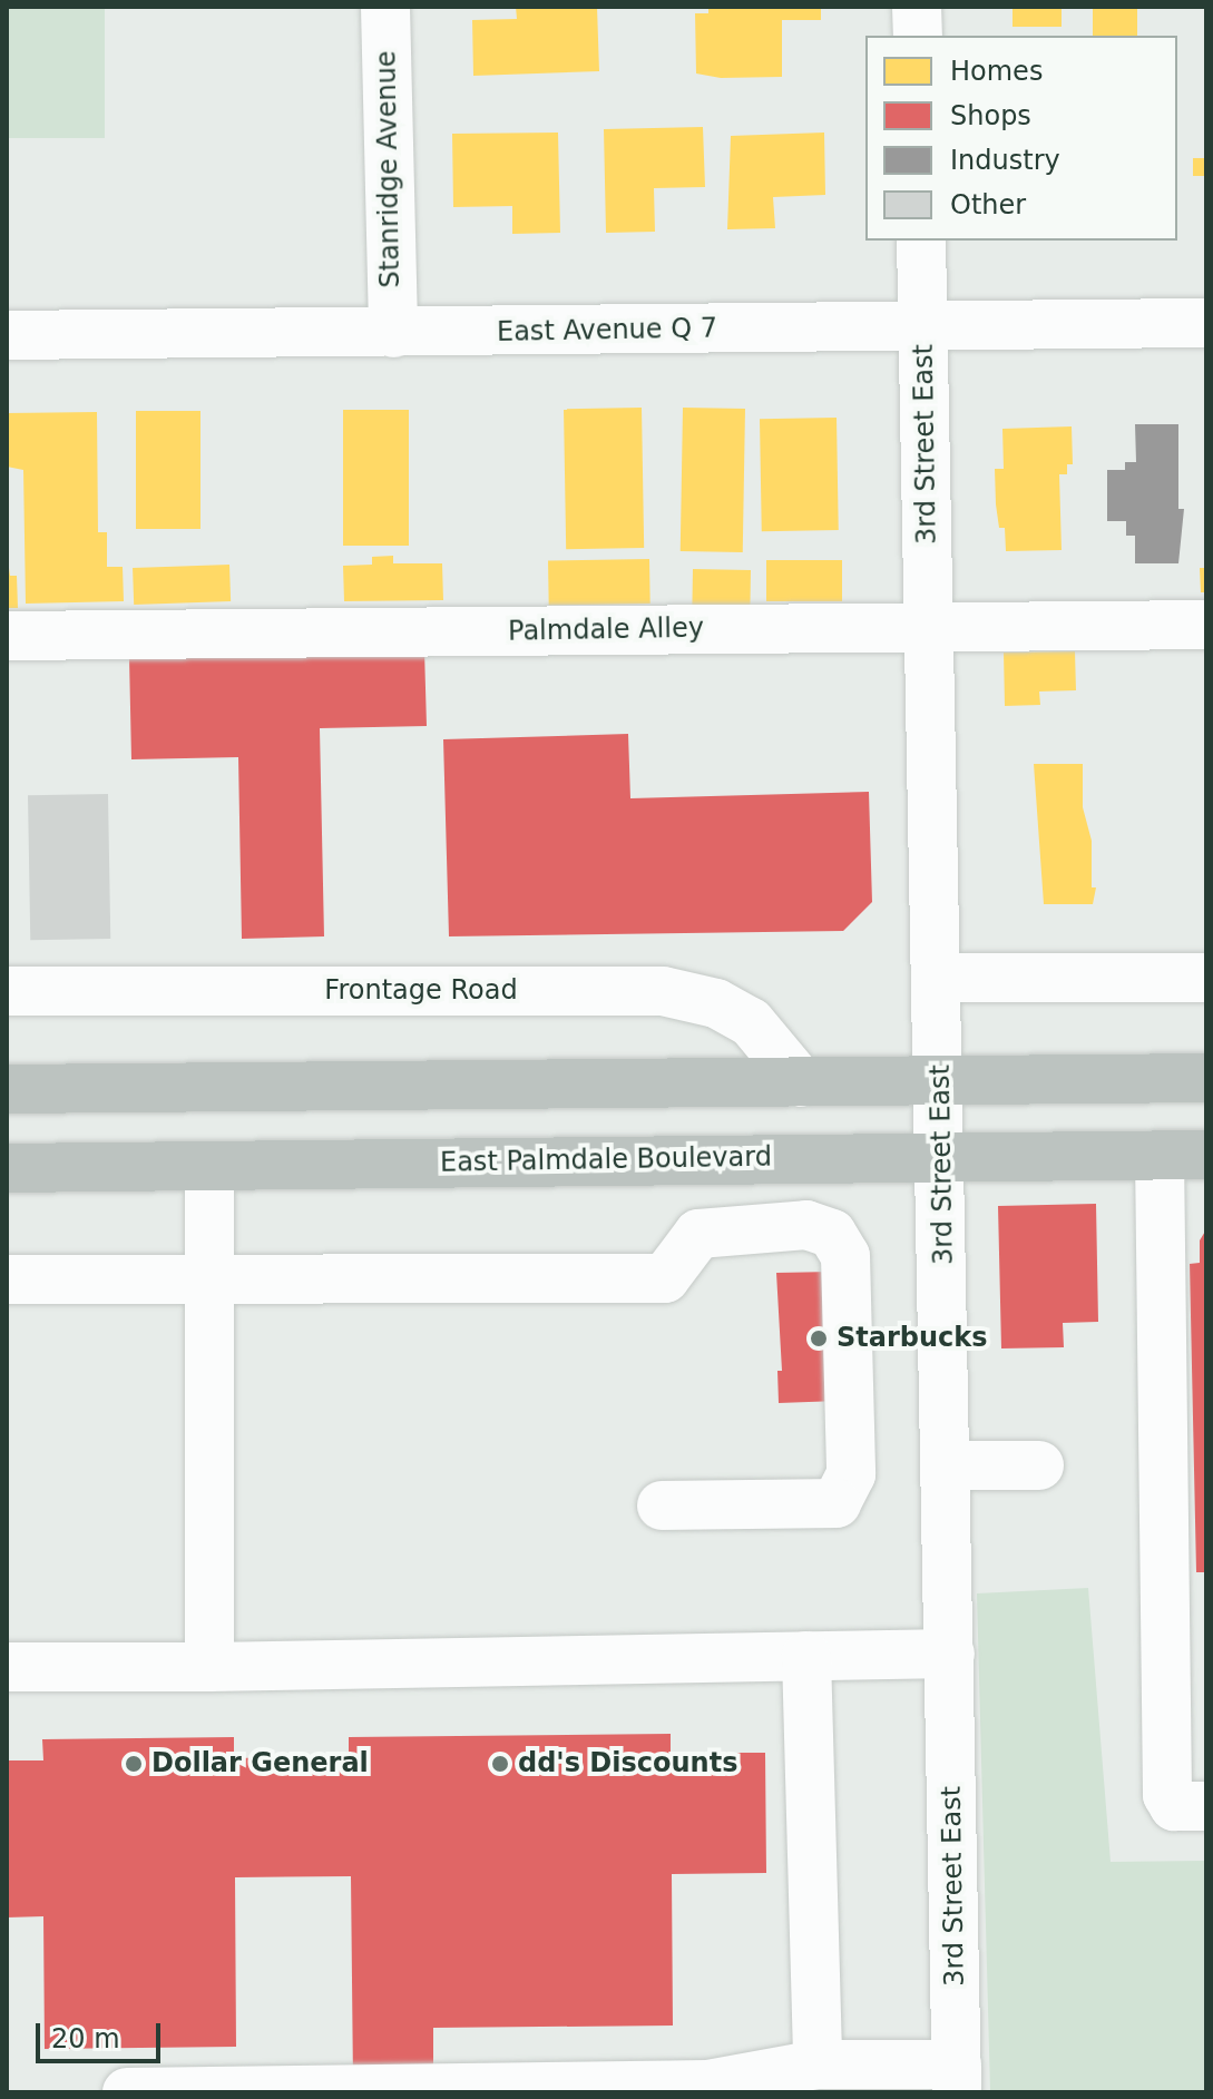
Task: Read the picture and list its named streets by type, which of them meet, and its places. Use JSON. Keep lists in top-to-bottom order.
{
  "streets": {
    "highway": ["East Palmdale Boulevard"],
    "street": [
      "Stanridge Avenue",
      "East Avenue Q 7",
      "3rd Street East",
      "Palmdale Alley",
      "Frontage Road"
    ]
  },
  "crossings": [
    ["Stanridge Avenue", "East Avenue Q 7"],
    ["East Avenue Q 7", "3rd Street East"],
    ["3rd Street East", "Palmdale Alley"],
    ["3rd Street East", "East Palmdale Boulevard"]
  ],
  "places": ["Starbucks", "Dollar General", "dd's Discounts"],
  "legend": [
    "Homes",
    "Shops",
    "Industry",
    "Other"
  ],
  "scale_bar": "20 m"
}
